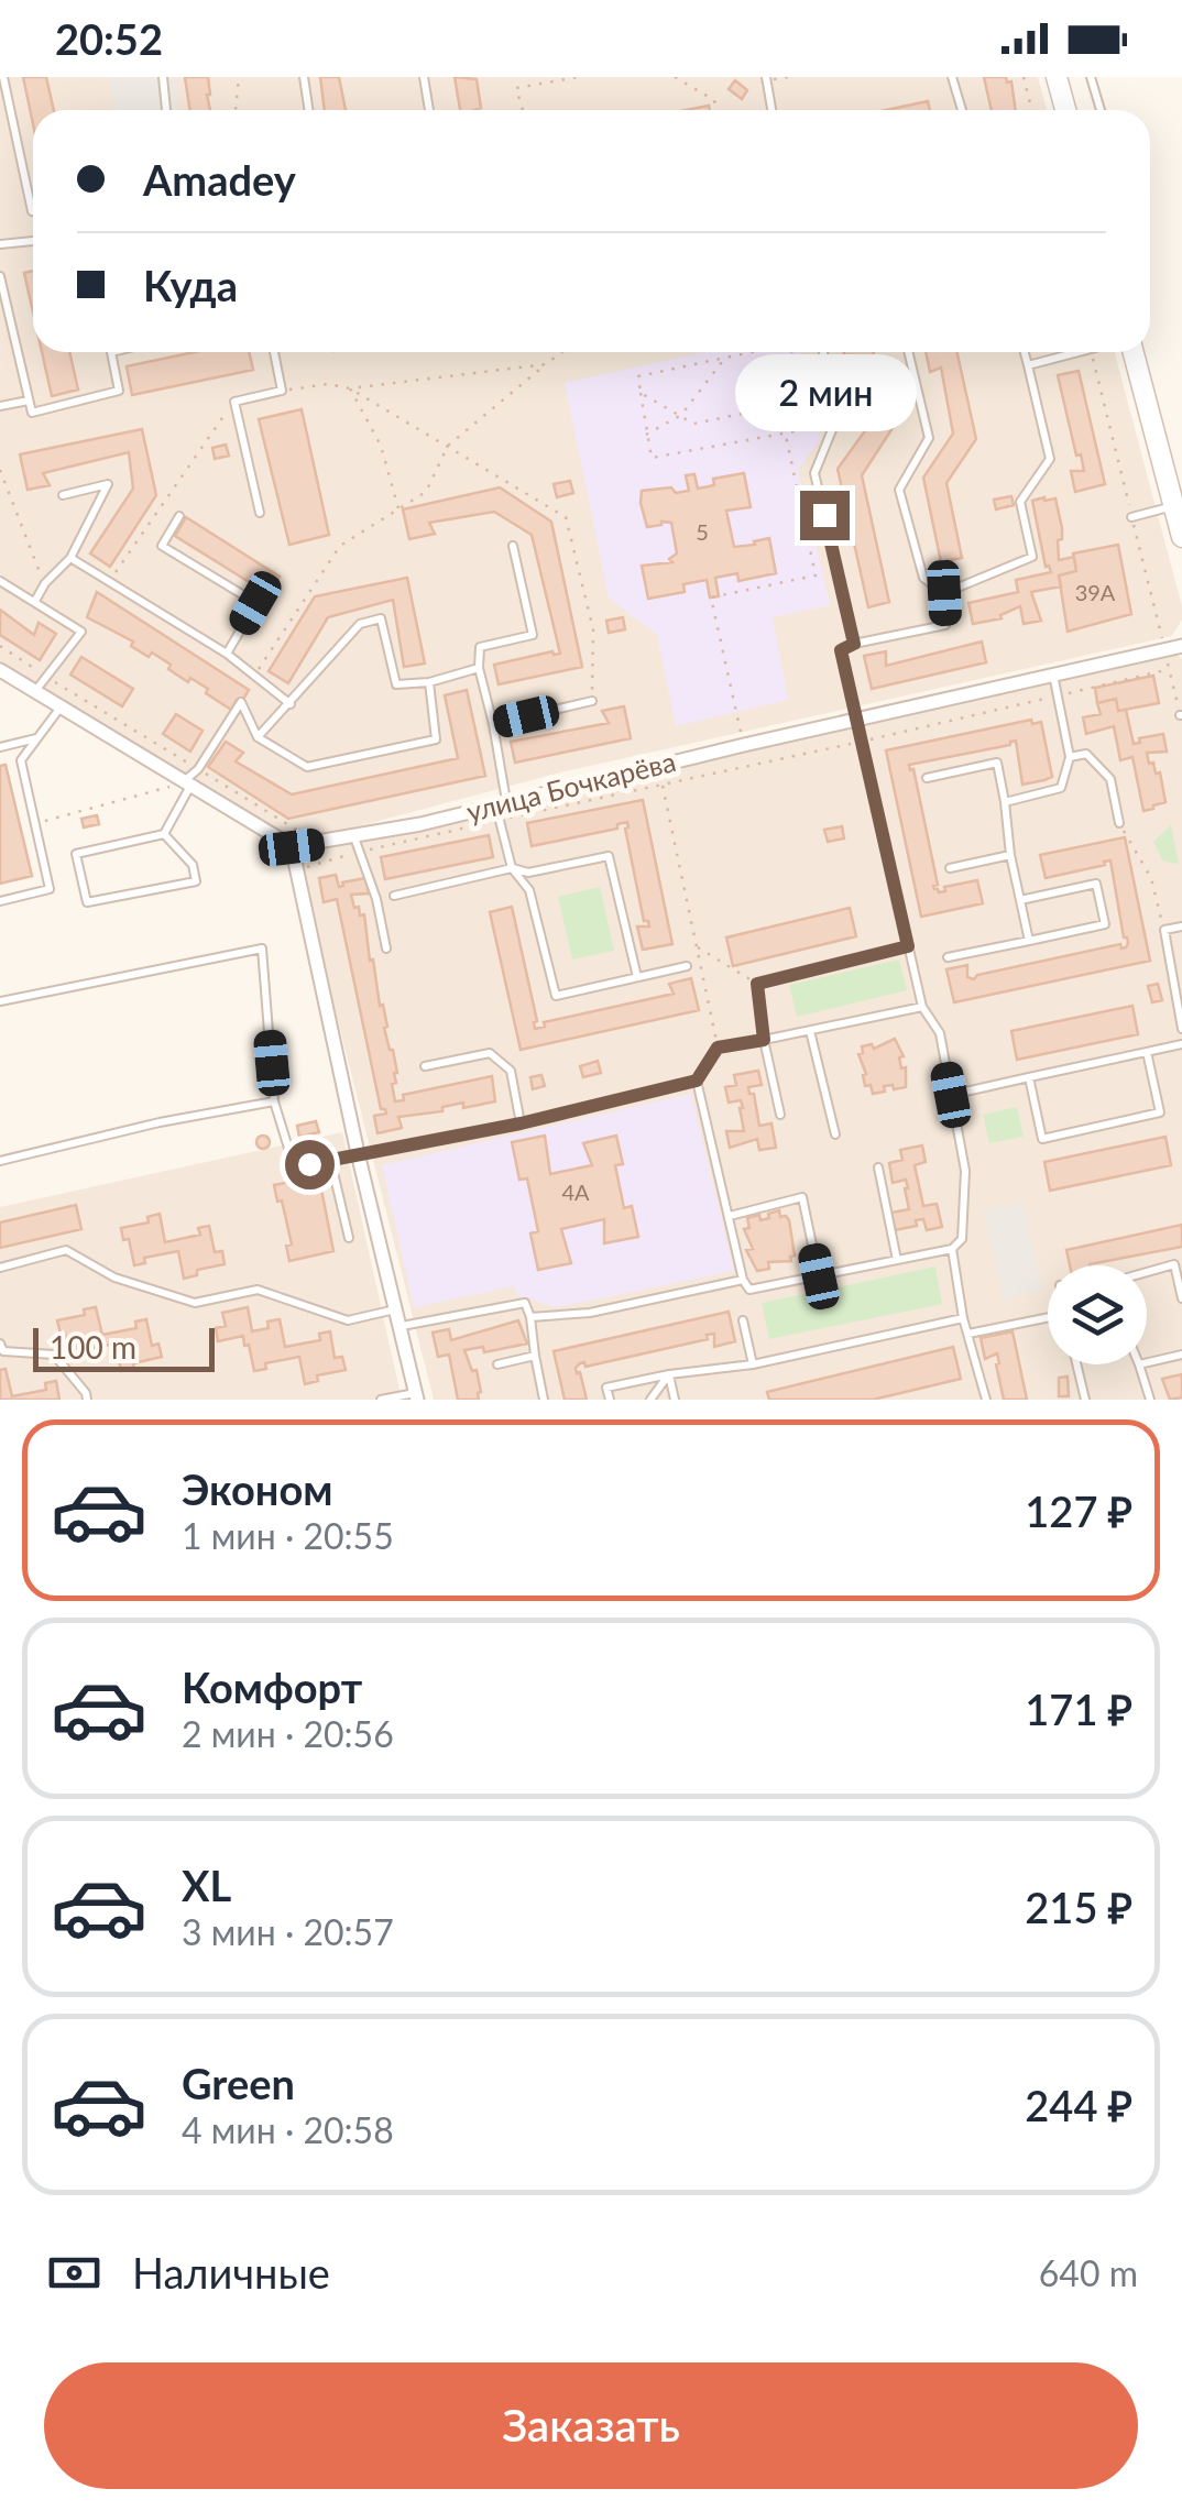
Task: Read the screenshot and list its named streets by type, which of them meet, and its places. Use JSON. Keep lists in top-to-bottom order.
{
  "streets": {
    "street": ["улица Бочкарёва"]
  },
  "house_numbers": ["5", "39А", "4А"],
  "scale_bar": "100 m",
  "page": {
    "status": "20:52",
    "banner": ["Amadey", "Куда"],
    "bubble": "2 мин",
    "scale": "100 m",
    "list": [
      {
        "name": "Эконом",
        "note": "1 мин · 20:55",
        "value": "127 ₽"
      },
      {
        "name": "Комфорт",
        "note": "2 мин · 20:56",
        "value": "171 ₽"
      },
      {
        "name": "XL",
        "note": "3 мин · 20:57",
        "value": "215 ₽"
      },
      {
        "name": "Green",
        "note": "4 мин · 20:58",
        "value": "244 ₽"
      }
    ],
    "pay": ["Наличные", "640 m"],
    "buttons": "Заказать"
  }
}
